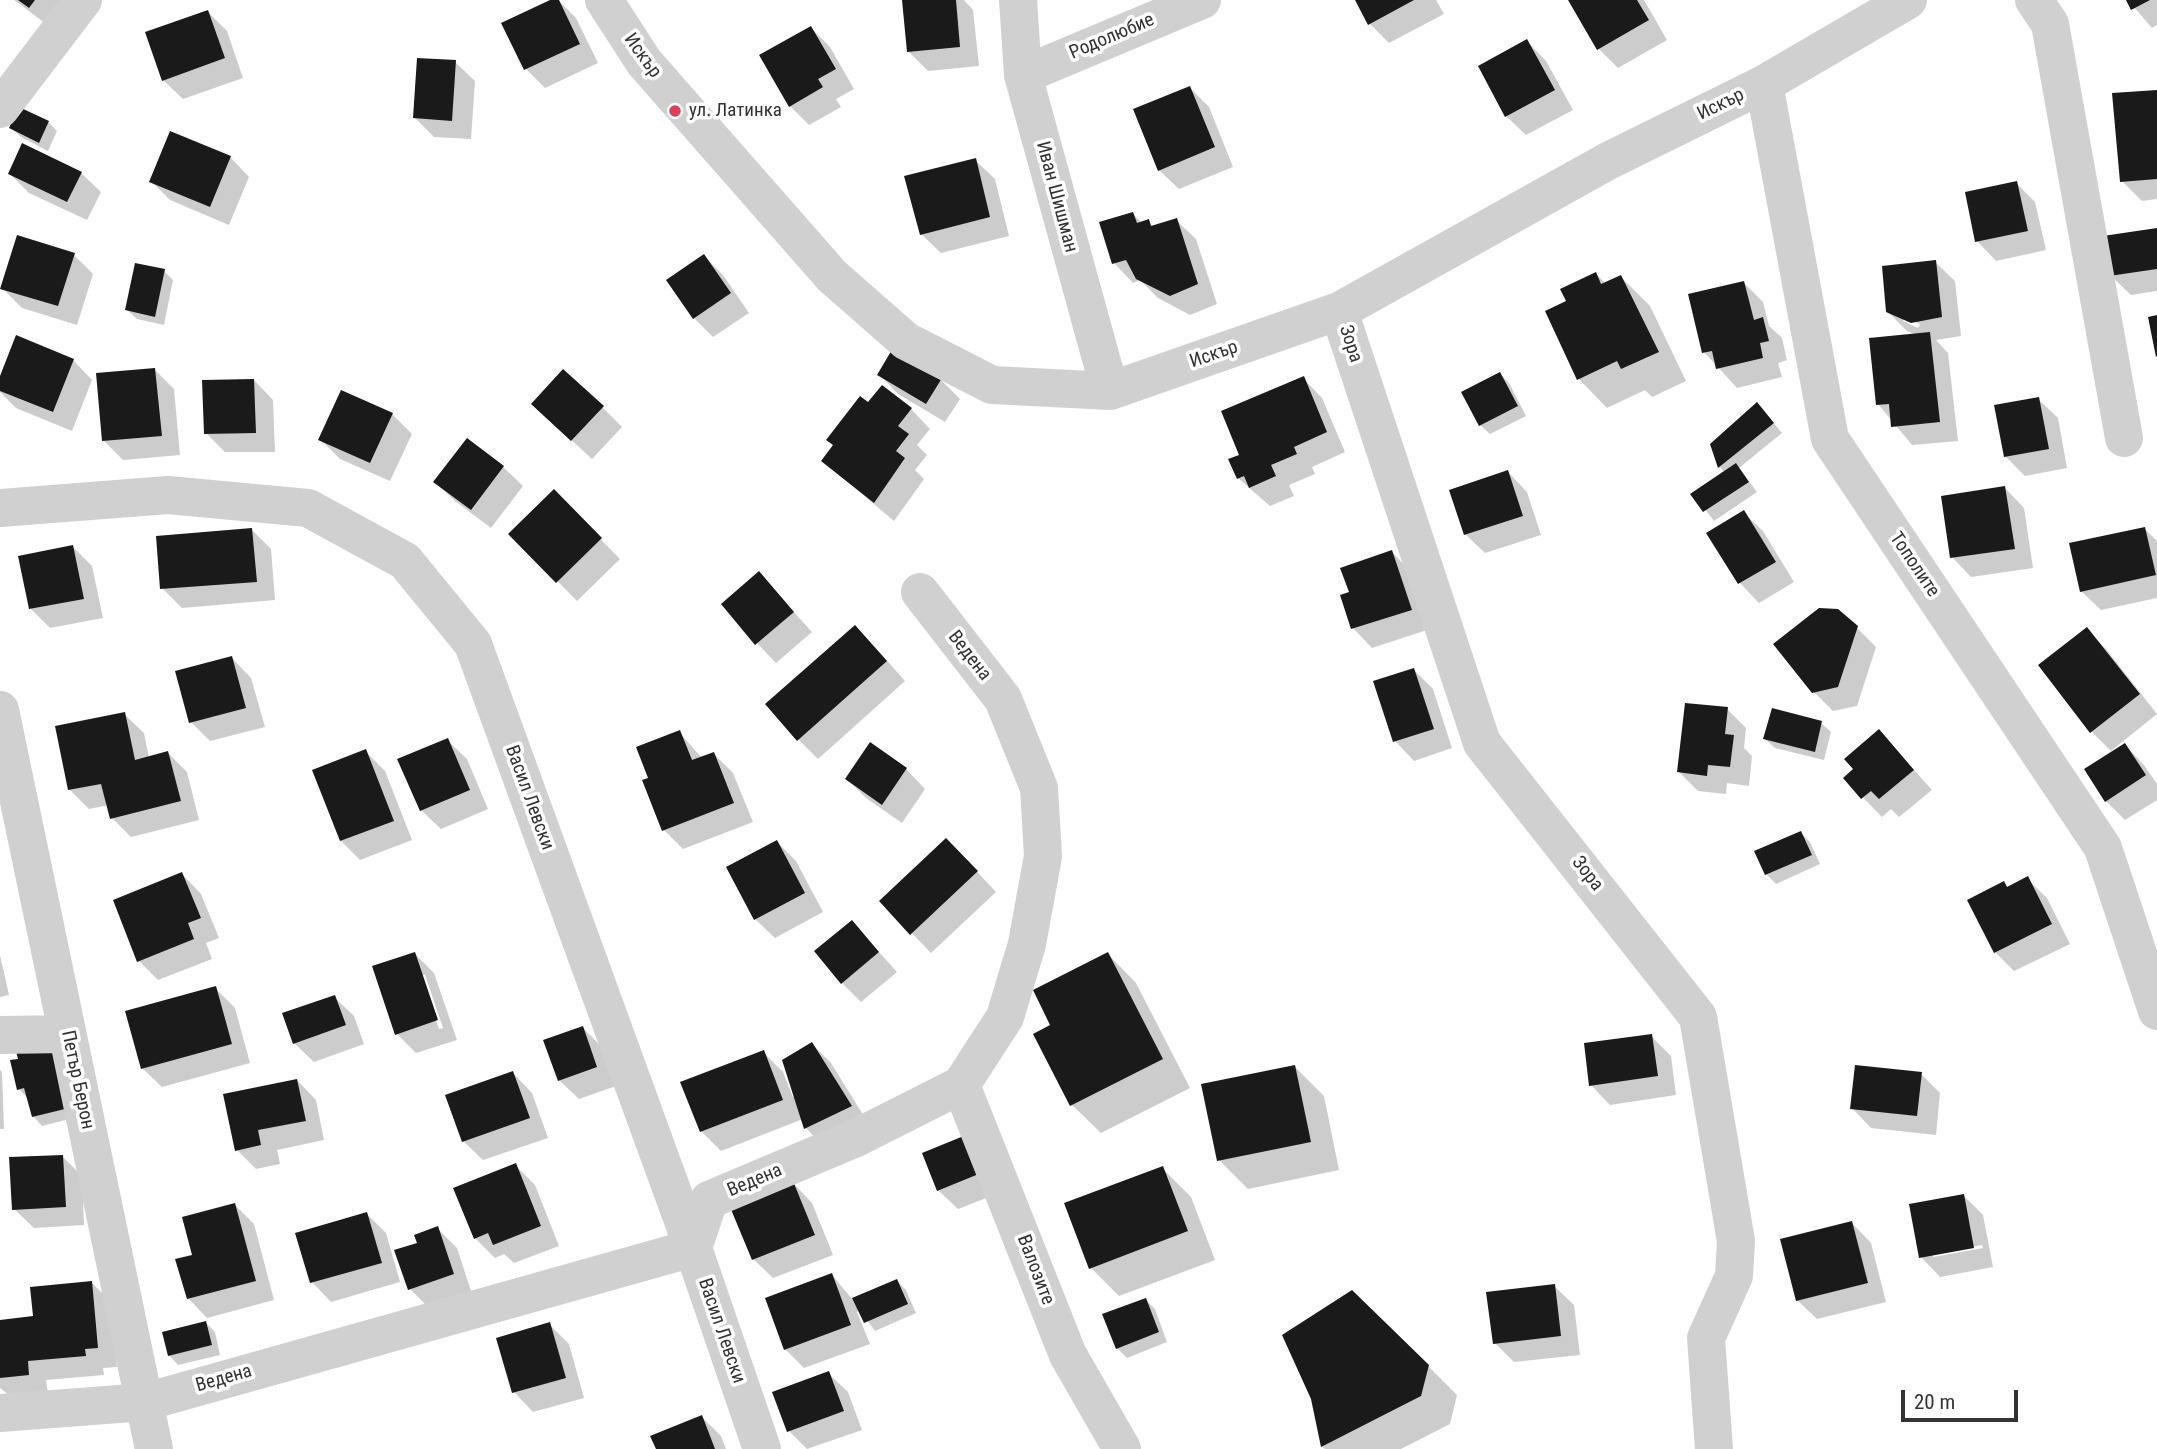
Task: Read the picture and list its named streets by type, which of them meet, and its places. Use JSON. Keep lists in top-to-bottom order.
{
  "streets": {
    "street": [
      "Родолюбие",
      "Искър",
      "Иван Шишман",
      "Зора",
      "Тополите",
      "Ведена",
      "Васил Левски",
      "Петър Берон",
      "Валозите"
    ]
  },
  "crossings": [
    ["Родолюбие", "Иван Шишман"],
    ["Искър", "Иван Шишман"],
    ["Искър", "Зора"],
    ["Искър", "Тополите"],
    ["Ведена", "Васил Левски"],
    ["Ведена", "Петър Берон"],
    ["Ведена", "Валозите"]
  ],
  "places": ["ул. Латинка"],
  "scale_bar": "20 m"
}
